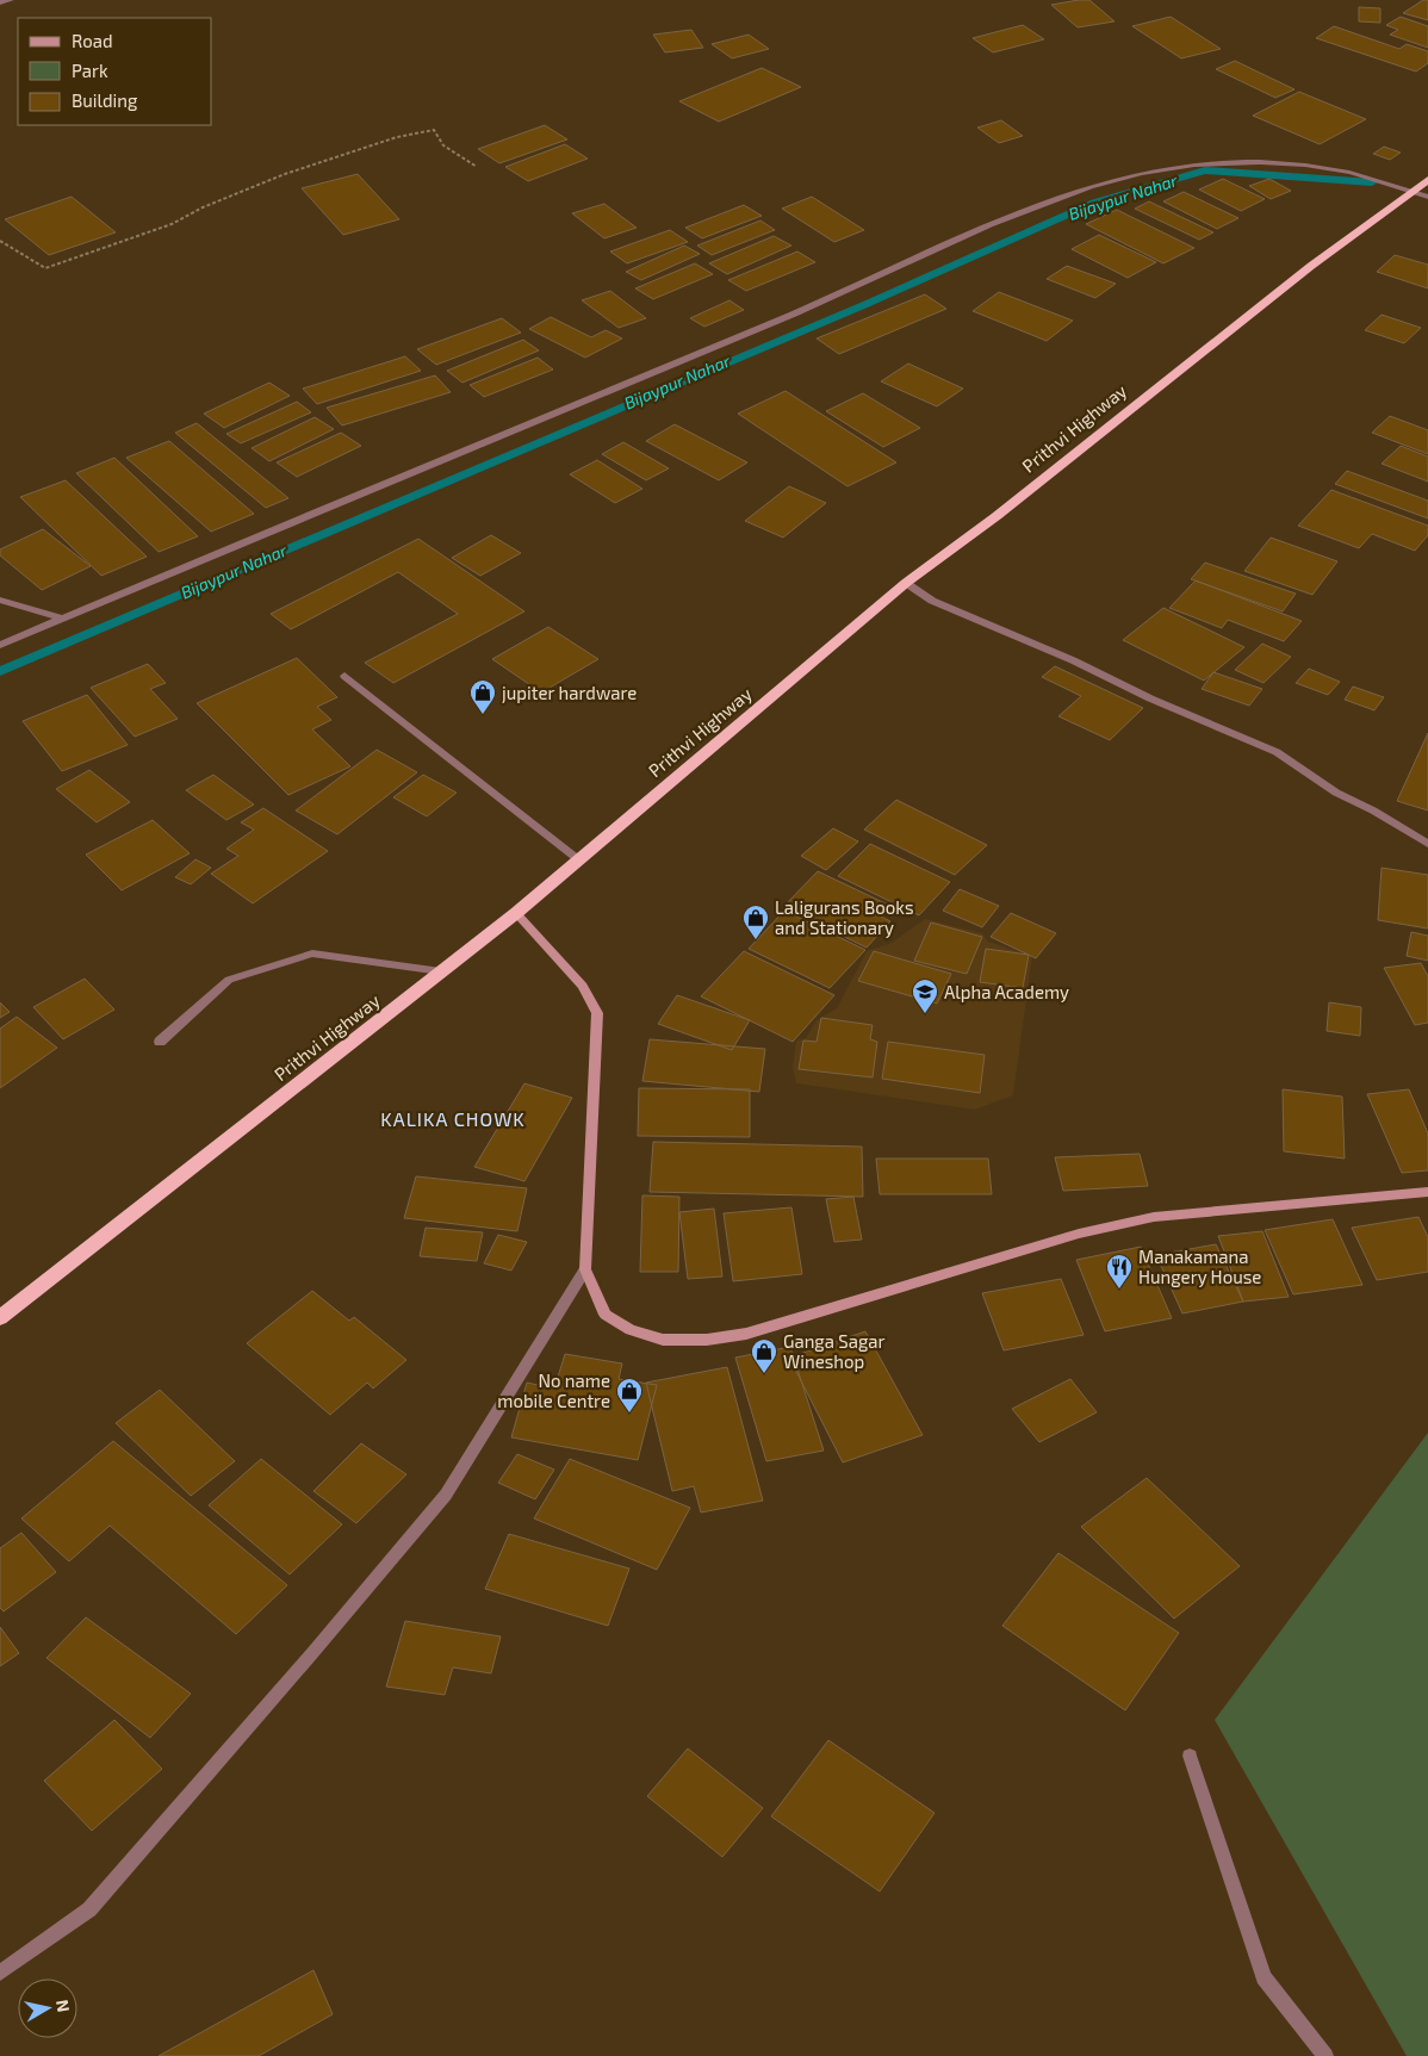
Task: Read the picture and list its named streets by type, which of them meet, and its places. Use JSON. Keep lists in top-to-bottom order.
{
  "streets": {
    "highway": ["Prithvi Highway"]
  },
  "districts": ["KALIKA CHOWK"],
  "water": ["Bijaypur Nahar"],
  "places": {
    "shop": [
      "jupiter hardware",
      "Laligurans Books and Stationary",
      "Ganga Sagar Wineshop",
      "No name mobile Centre"
    ],
    "school or university": ["Alpha Academy"],
    "restaurant": ["Manakamana Hungery House"]
  },
  "legend": ["Road", "Park", "Building"],
  "north": "right"
}
